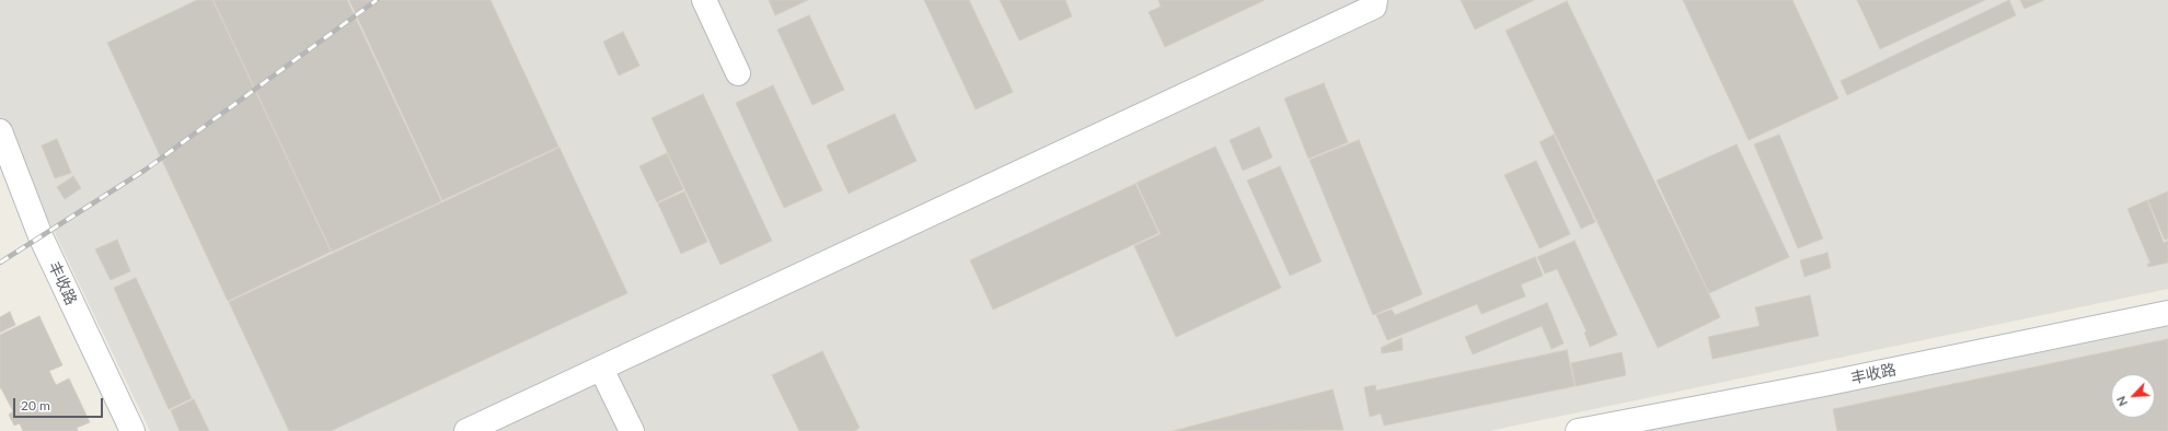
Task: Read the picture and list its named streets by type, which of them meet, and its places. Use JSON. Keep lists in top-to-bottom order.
{
  "streets": {
    "street": ["丰收路"]
  },
  "scale_bar": "20 m",
  "north": "bottom left"
}
